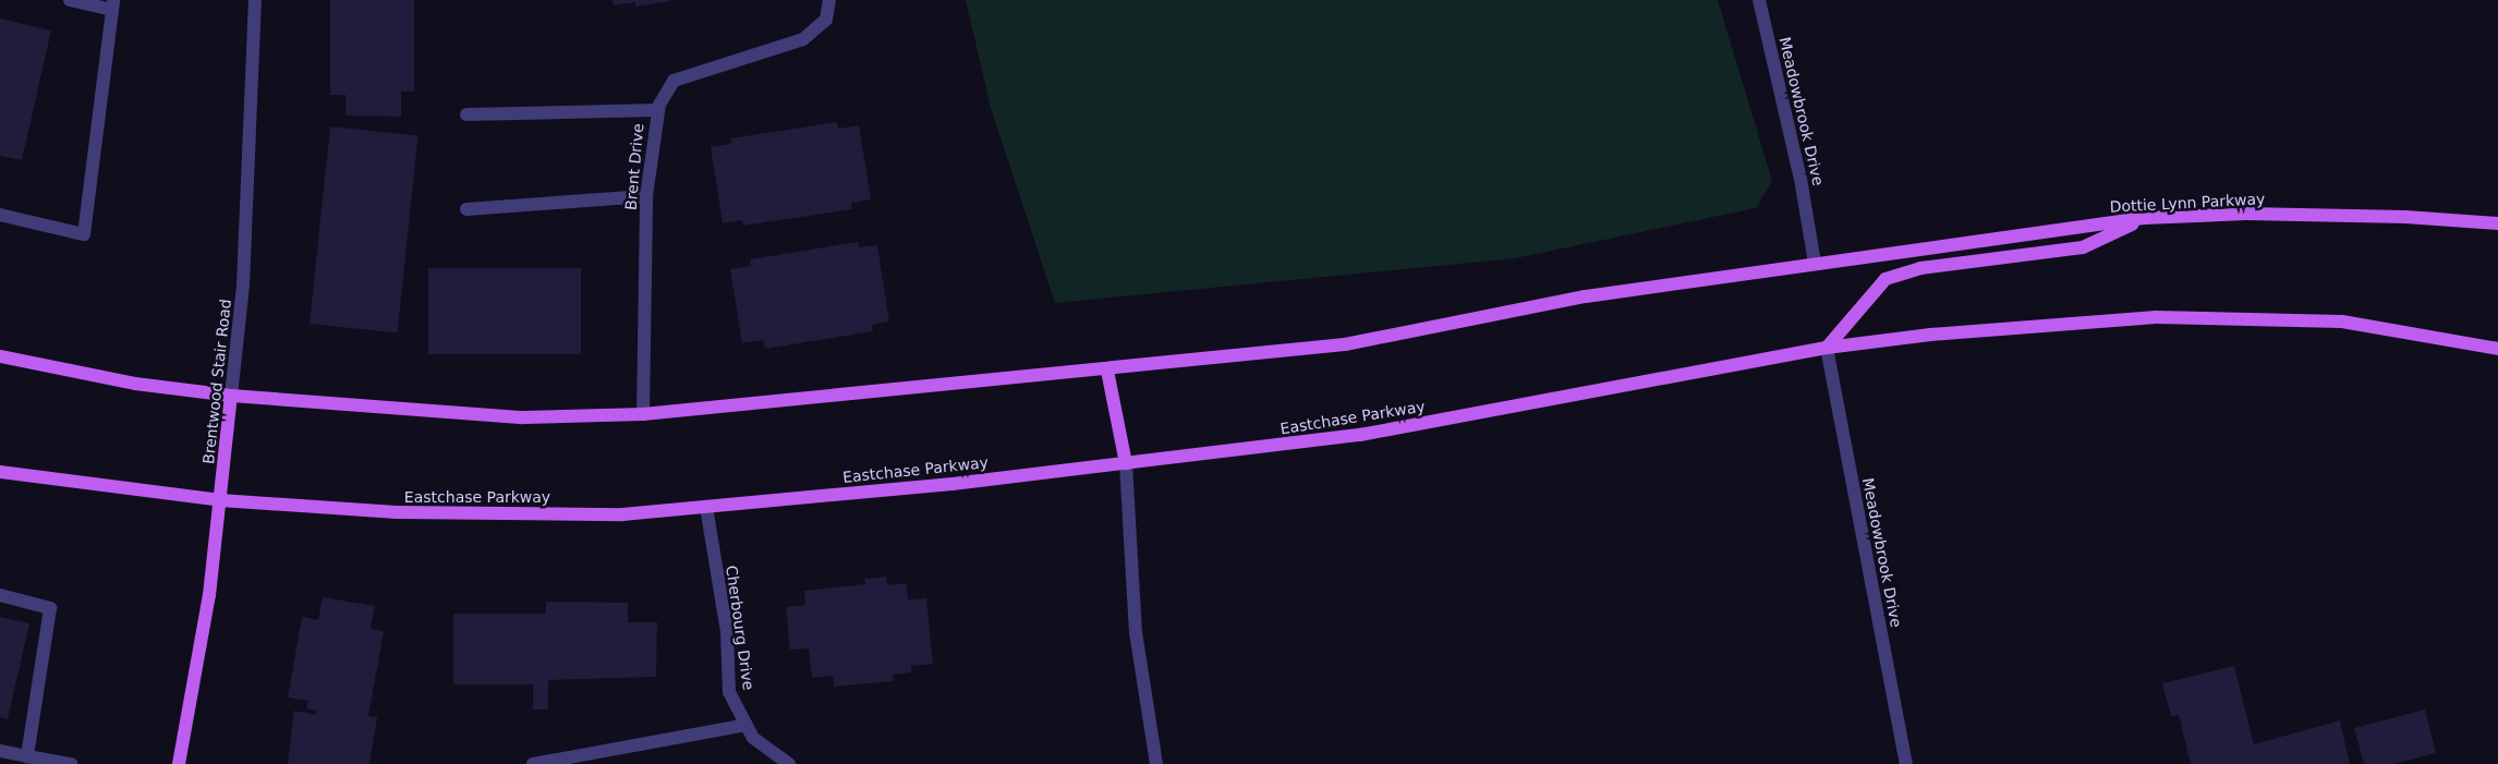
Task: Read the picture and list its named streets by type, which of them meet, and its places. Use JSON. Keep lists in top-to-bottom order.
{
  "streets": {
    "main road": ["Dottie Lynn Parkway", "Brentwood Stair Road", "Eastchase Parkway"],
    "street": ["Meadowbrook Drive", "Brent Drive", "Cherbourg Drive"]
  },
  "crossings": [
    ["Meadowbrook Drive", "Dottie Lynn Parkway"],
    ["Meadowbrook Drive", "Eastchase Parkway"],
    ["Brentwood Stair Road", "Eastchase Parkway"],
    ["Eastchase Parkway", "Cherbourg Drive"]
  ]
}
